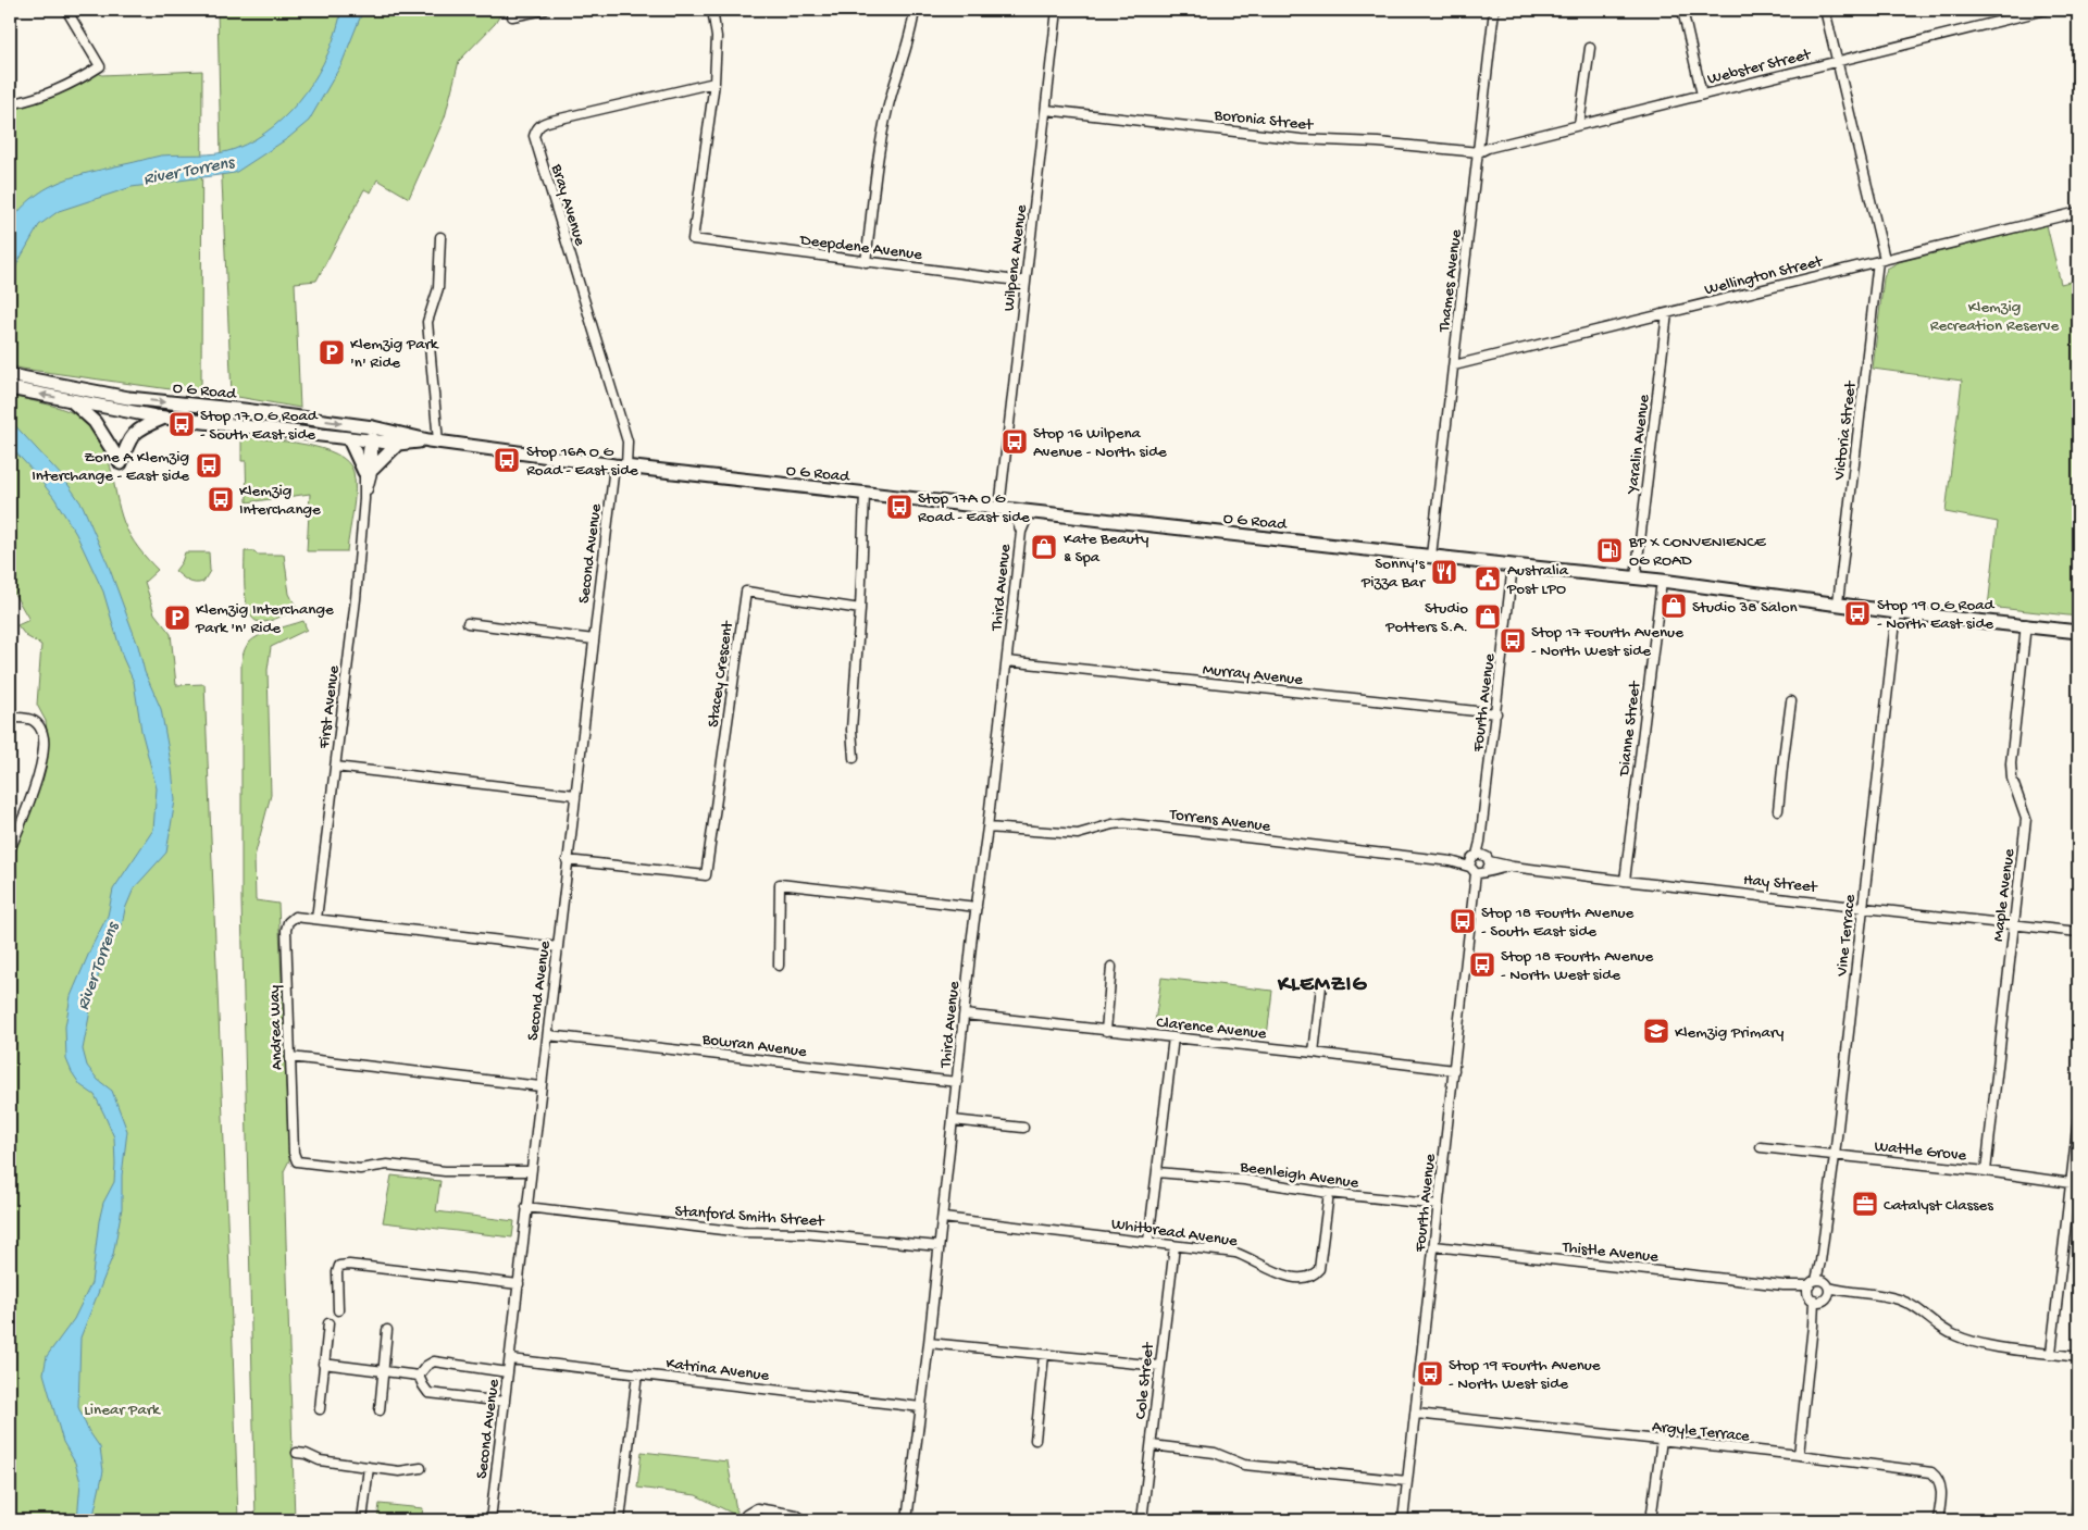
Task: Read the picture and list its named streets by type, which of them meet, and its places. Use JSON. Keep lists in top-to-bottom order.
{
  "streets": {
    "main road": ["O G Road"],
    "street": [
      "Webster Street",
      "Boronia Street",
      "Bray Avenue",
      "Deepdene Avenue",
      "Wilpena Avenue",
      "Wellington Street",
      "Thames Avenue",
      "Victoria Street",
      "Yaralin Avenue",
      "Second Avenue",
      "Third Avenue",
      "Murray Avenue",
      "Stacey Crescent",
      "Fourth Avenue",
      "First Avenue",
      "Dianne Street",
      "Torrens Avenue",
      "Hay Street",
      "Maple Avenue",
      "Vine Terrace",
      "Clarence Avenue",
      "Andrea Way",
      "Bowran Avenue",
      "Wattle Grove",
      "Beenleigh Avenue",
      "Stanford Smith Street",
      "Whitbread Avenue",
      "Thistle Avenue",
      "Katrina Avenue",
      "Cole Street",
      "Argyle Terrace"
    ]
  },
  "crossings": [
    ["Webster Street", "Boronia Street"],
    ["Webster Street", "Thames Avenue"],
    ["Boronia Street", "Wilpena Avenue"],
    ["Boronia Street", "Thames Avenue"],
    ["Bray Avenue", "Deepdene Avenue"],
    ["Bray Avenue", "O G Road"],
    ["Bray Avenue", "Second Avenue"],
    ["Deepdene Avenue", "Wilpena Avenue"],
    ["Wilpena Avenue", "O G Road"],
    ["Wilpena Avenue", "Third Avenue"],
    ["Wellington Street", "Thames Avenue"],
    ["Wellington Street", "Victoria Street"],
    ["Wellington Street", "Yaralin Avenue"],
    ["Thames Avenue", "O G Road"],
    ["O G Road", "Victoria Street"],
    ["O G Road", "Yaralin Avenue"],
    ["O G Road", "Second Avenue"],
    ["O G Road", "Third Avenue"],
    ["O G Road", "Fourth Avenue"],
    ["O G Road", "First Avenue"],
    ["O G Road", "Dianne Street"],
    ["O G Road", "Maple Avenue"],
    ["O G Road", "Vine Terrace"],
    ["Second Avenue", "Stacey Crescent"],
    ["Second Avenue", "Andrea Way"],
    ["Second Avenue", "Bowran Avenue"],
    ["Second Avenue", "Stanford Smith Street"],
    ["Second Avenue", "Katrina Avenue"],
    ["Third Avenue", "Murray Avenue"],
    ["Third Avenue", "Torrens Avenue"],
    ["Third Avenue", "Clarence Avenue"],
    ["Third Avenue", "Bowran Avenue"],
    ["Third Avenue", "Stanford Smith Street"],
    ["Third Avenue", "Whitbread Avenue"],
    ["Third Avenue", "Katrina Avenue"],
    ["Murray Avenue", "Fourth Avenue"],
    ["Fourth Avenue", "Torrens Avenue"],
    ["Fourth Avenue", "Hay Street"],
    ["Fourth Avenue", "Clarence Avenue"],
    ["Fourth Avenue", "Beenleigh Avenue"],
    ["Fourth Avenue", "Thistle Avenue"],
    ["Fourth Avenue", "Argyle Terrace"],
    ["First Avenue", "Andrea Way"],
    ["Dianne Street", "Hay Street"],
    ["Torrens Avenue", "Hay Street"],
    ["Hay Street", "Maple Avenue"],
    ["Hay Street", "Vine Terrace"],
    ["Maple Avenue", "Wattle Grove"],
    ["Vine Terrace", "Wattle Grove"],
    ["Vine Terrace", "Thistle Avenue"],
    ["Vine Terrace", "Argyle Terrace"],
    ["Beenleigh Avenue", "Whitbread Avenue"],
    ["Whitbread Avenue", "Cole Street"]
  ],
  "districts": ["KLEMZIG"],
  "water": ["River Torrens"],
  "parks": ["Klemzig Recreation Reserve", "Linear Park"],
  "places": {
    "parking": ["Klemzig Park 'n' Ride", "Klemzig Interchange Park 'n' Ride"],
    "bus stop": [
      "Stop 17 O G Road - South East side",
      "Stop 16 Wilpena Avenue - North side",
      "Stop 16A O G Road - East side",
      "Zone A Klemzig Interchange - East side",
      "Klemzig Interchange",
      "Stop 17A O G Road - East side",
      "Stop 19 O G Road - North East side",
      "Stop 17 Fourth Avenue - North West side",
      "Stop 18 Fourth Avenue - South East side",
      "Stop 18 Fourth Avenue - North West side",
      "Stop 19 Fourth Avenue - North West side"
    ],
    "shop": ["Kate Beauty & Spa", "Studio 38 Salon", "Studio Potters S.A."],
    "fuel station": ["BP X CONVENIENCE OG ROAD"],
    "restaurant": ["Sonny's Pizza Bar"],
    "public building": ["Australia Post LPO"],
    "school or university": ["Klemzig Primary"],
    "office": ["Catalyst Classes"]
  }
}
